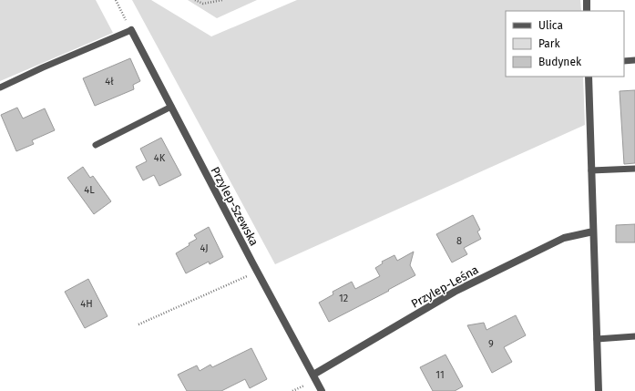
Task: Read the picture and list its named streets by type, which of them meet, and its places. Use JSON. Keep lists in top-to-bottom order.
{
  "streets": {
    "street": ["Przylep-Szewska", "Przylep-Leśna"]
  },
  "crossings": [
    ["Przylep-Szewska", "Przylep-Leśna"]
  ],
  "house_numbers": [
    "4ł",
    "4K",
    "4L",
    "8",
    "4J",
    "12",
    "4H",
    "9",
    "11"
  ],
  "legend": ["Ulica", "Park", "Budynek"]
}
